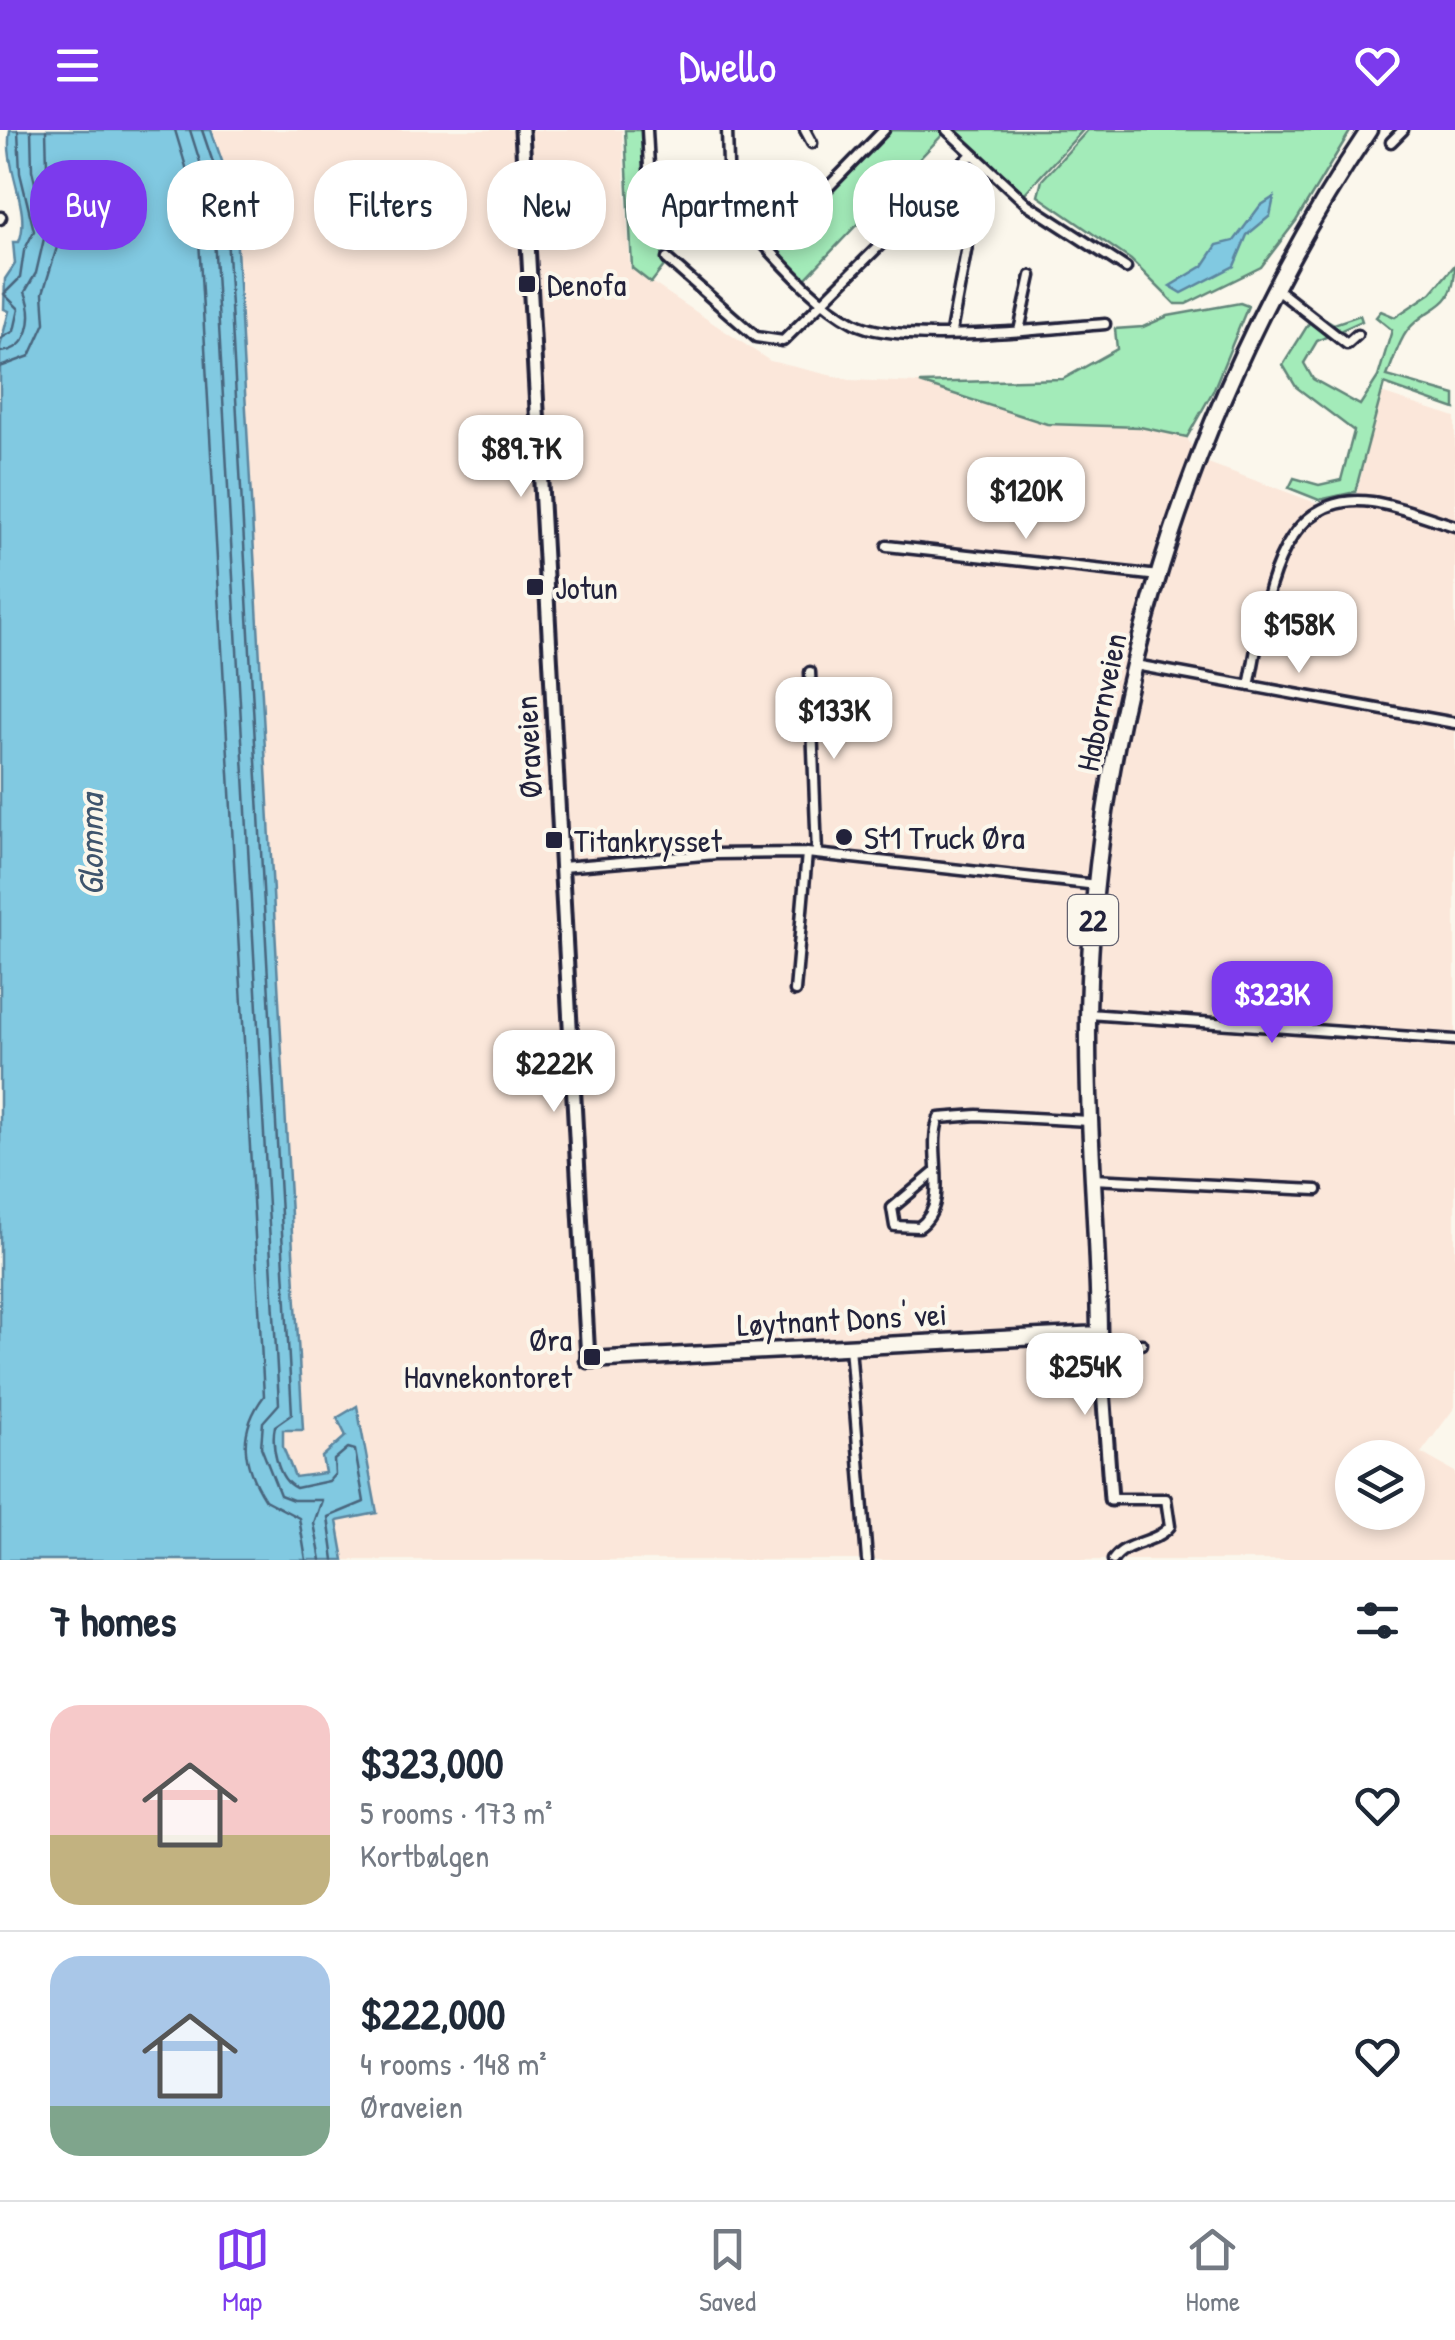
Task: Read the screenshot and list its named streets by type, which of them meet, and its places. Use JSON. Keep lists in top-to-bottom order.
{
  "streets": {
    "highway": ["Habornveien", "22", "Løytnant Dons' vei"],
    "street": ["Øraveien"]
  },
  "crossings": [
    ["Habornveien", "Løytnant Dons' vei"],
    ["Øraveien", "Løytnant Dons' vei"]
  ],
  "water": ["Glomma"],
  "places": {
    "transit": [
      "Denofa",
      "Jotun",
      "Titankrysset",
      "Øra Havnekontoret"
    ],
    "other": ["St1 Truck Øra"]
  },
  "page": {
    "header": "Dwello",
    "chip": [
      "Buy",
      "Rent",
      "Filters",
      "New",
      "Apartment",
      "House"
    ],
    "price": [
      "$89.7K",
      "$120K",
      "$158K",
      "$133K",
      "$323K",
      "$222K",
      "$254K"
    ],
    "heading": "7 homes",
    "list": [
      {
        "name": "$323,000",
        "note": "5 rooms · 173 m² · Kortbølgen"
      },
      {
        "name": "$222,000",
        "note": "4 rooms · 148 m² · Øraveien"
      }
    ],
    "tabs": ["Map", "Saved", "Home"]
  }
}
